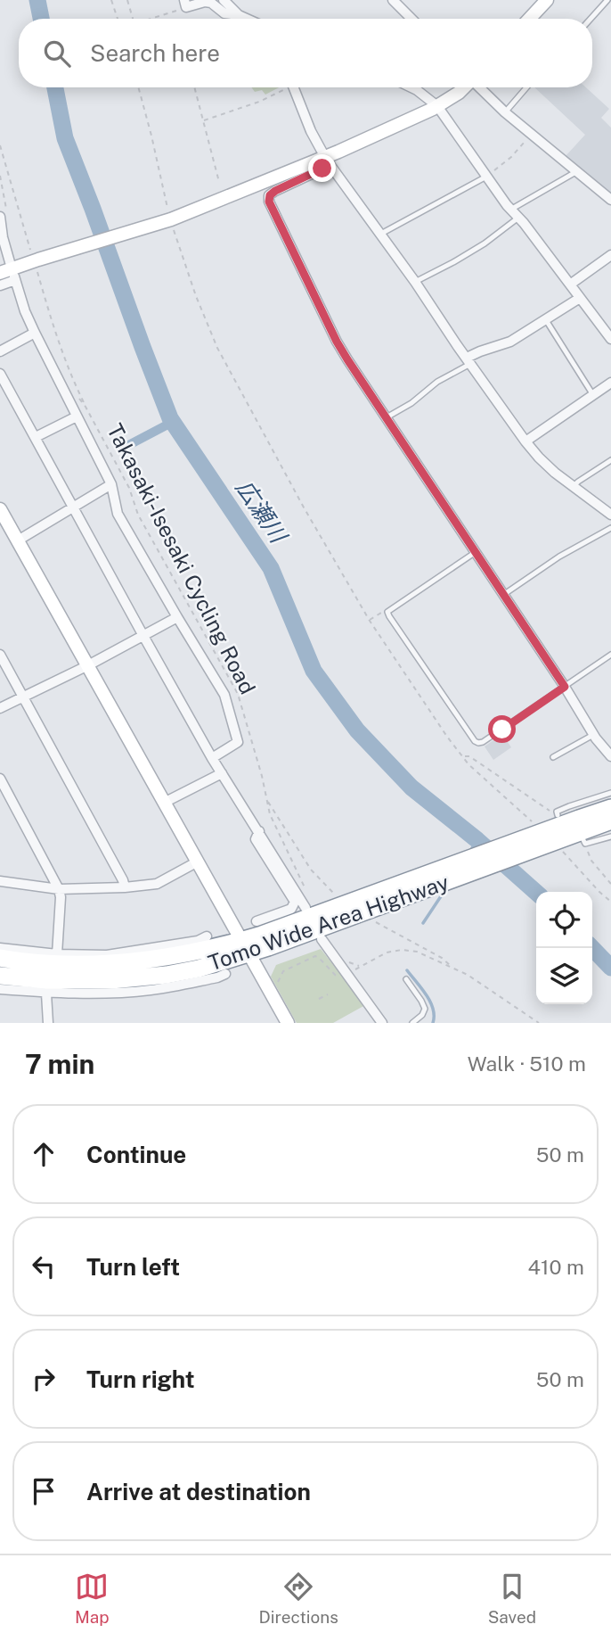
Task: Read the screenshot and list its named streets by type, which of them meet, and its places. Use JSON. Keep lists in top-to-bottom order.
{
  "streets": {
    "highway": ["Tomo Wide Area Highway"],
    "path": ["Takasaki-Isesaki Cycling Road"]
  },
  "crossings": [
    ["Takasaki-Isesaki Cycling Road", "Tomo Wide Area Highway"]
  ],
  "water": ["広瀬川"],
  "page": {
    "search": "Search here",
    "heading": ["7 min", "Walk · 510 m"],
    "list": [
      ["Continue", "50 m"],
      ["Turn left", "410 m"],
      ["Turn right", "50 m"],
      "Arrive at destination"
    ],
    "nav": ["Map", "Directions", "Saved"]
  }
}
